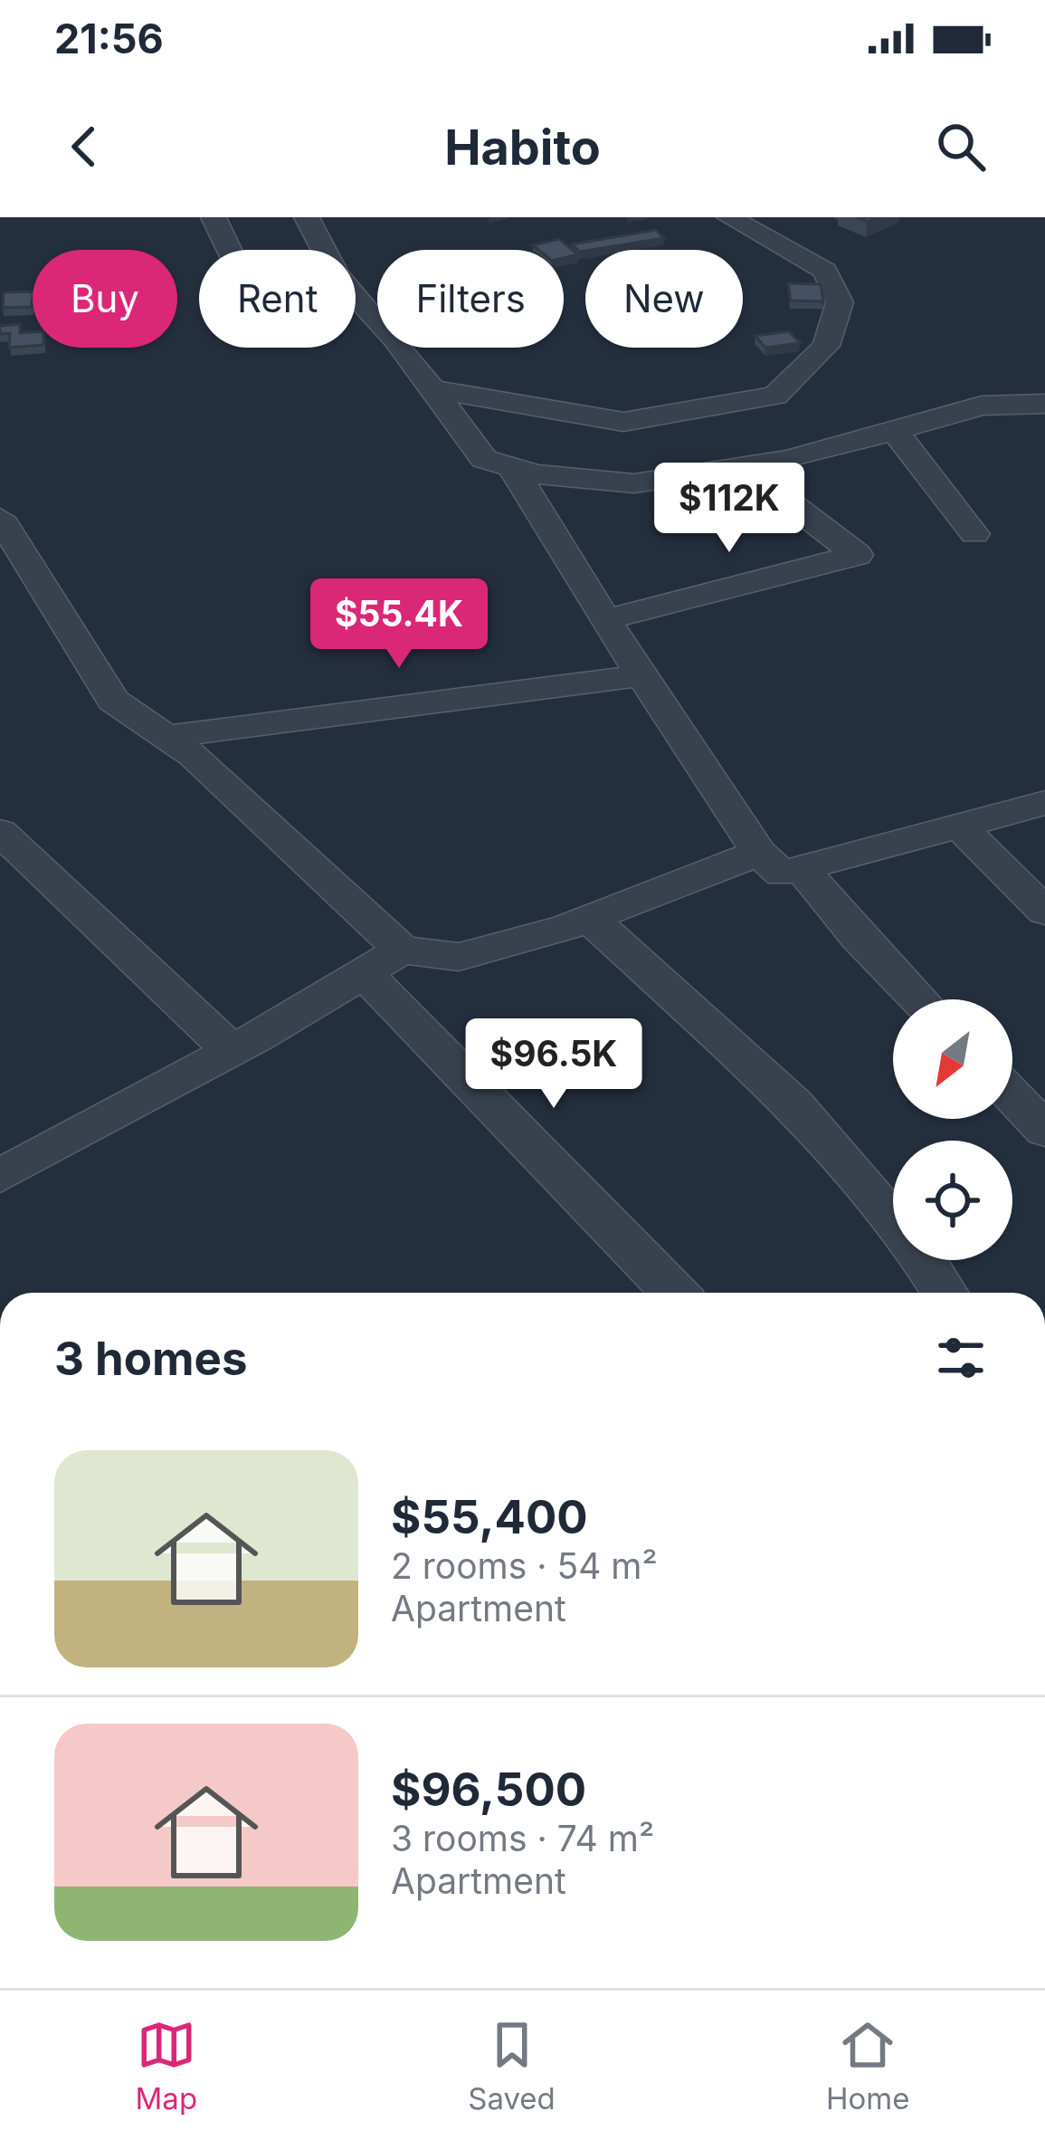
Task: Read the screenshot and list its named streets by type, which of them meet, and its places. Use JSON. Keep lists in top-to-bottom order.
{
  "north": "bottom left",
  "page": {
    "status": "21:56",
    "header": "Habito",
    "chip": [
      "Buy",
      "Rent",
      "Filters",
      "New"
    ],
    "price": ["$112K", "$55.4K", "$96.5K"],
    "heading": "3 homes",
    "list": [
      {
        "name": "$55,400",
        "note": "2 rooms · 54 m² · Apartment"
      },
      {
        "name": "$96,500",
        "note": "3 rooms · 74 m² · Apartment"
      }
    ],
    "tabs": ["Map", "Saved", "Home"]
  }
}
